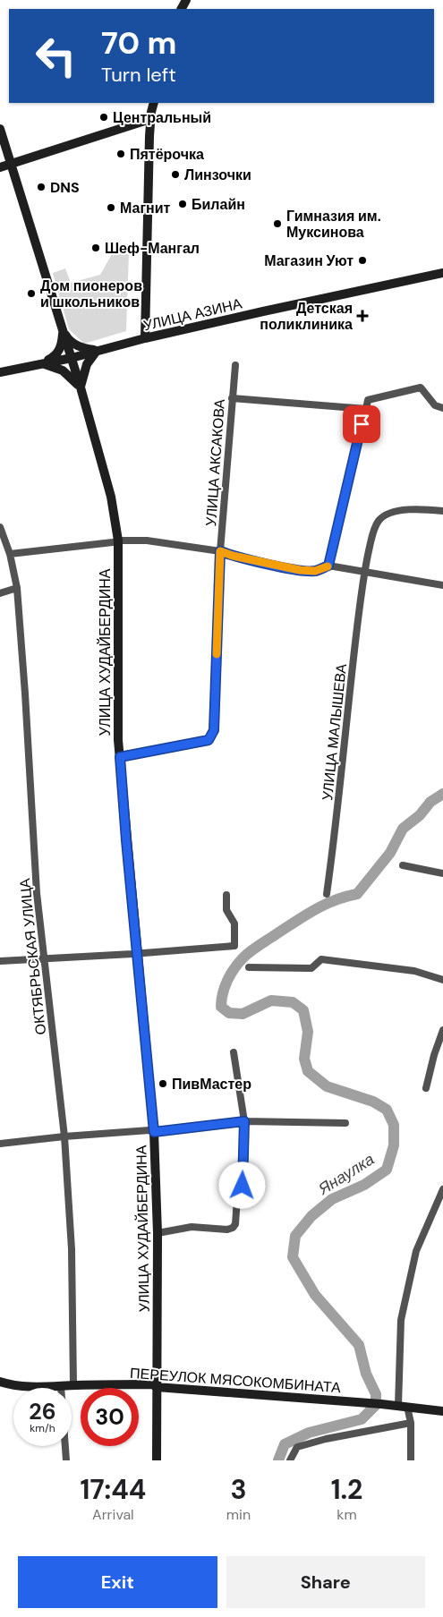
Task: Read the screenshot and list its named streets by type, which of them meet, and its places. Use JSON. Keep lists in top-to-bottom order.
{
  "streets": {
    "street": [
      "УЛИЦА АЗИНА",
      "УЛИЦА АКСАКОВА",
      "УЛИЦА ХУДАЙБЕРДИНА",
      "УЛИЦА МАЛЫШЕВА",
      "ОКТЯБРЬСКАЯ УЛИЦА",
      "ПЕРЕУЛОК МЯСОКОМБИНАТА"
    ]
  },
  "crossings": [
    ["УЛИЦА АЗИНА", "УЛИЦА ХУДАЙБЕРДИНА"],
    ["УЛИЦА АКСАКОВА", "УЛИЦА ХУДАЙБЕРДИНА"],
    ["УЛИЦА ХУДАЙБЕРДИНА", "ПЕРЕУЛОК МЯСОКОМБИНАТА"],
    ["ОКТЯБРЬСКАЯ УЛИЦА", "ПЕРЕУЛОК МЯСОКОМБИНАТА"]
  ],
  "water": ["Янаулка"],
  "places": {
    "other": [
      "Центральный",
      "Пятёрочка",
      "Линзочки",
      "DNS",
      "Билайн",
      "Магнит",
      "Гимназия им. Муксинова",
      "Шеф-Мангал",
      "Магазин Уют",
      "Дом пионеров и школьников",
      "ПивМастер"
    ],
    "health": ["Детская поликлиника"]
  },
  "page": {
    "turn": ["70 m", "Turn left"],
    "speed": "26 km/h",
    "limit": "30",
    "eta": [
      "17:44",
      "Arrival",
      "3",
      "min",
      "1.2",
      "km"
    ],
    "buttons": ["Exit", "Share"]
  }
}
